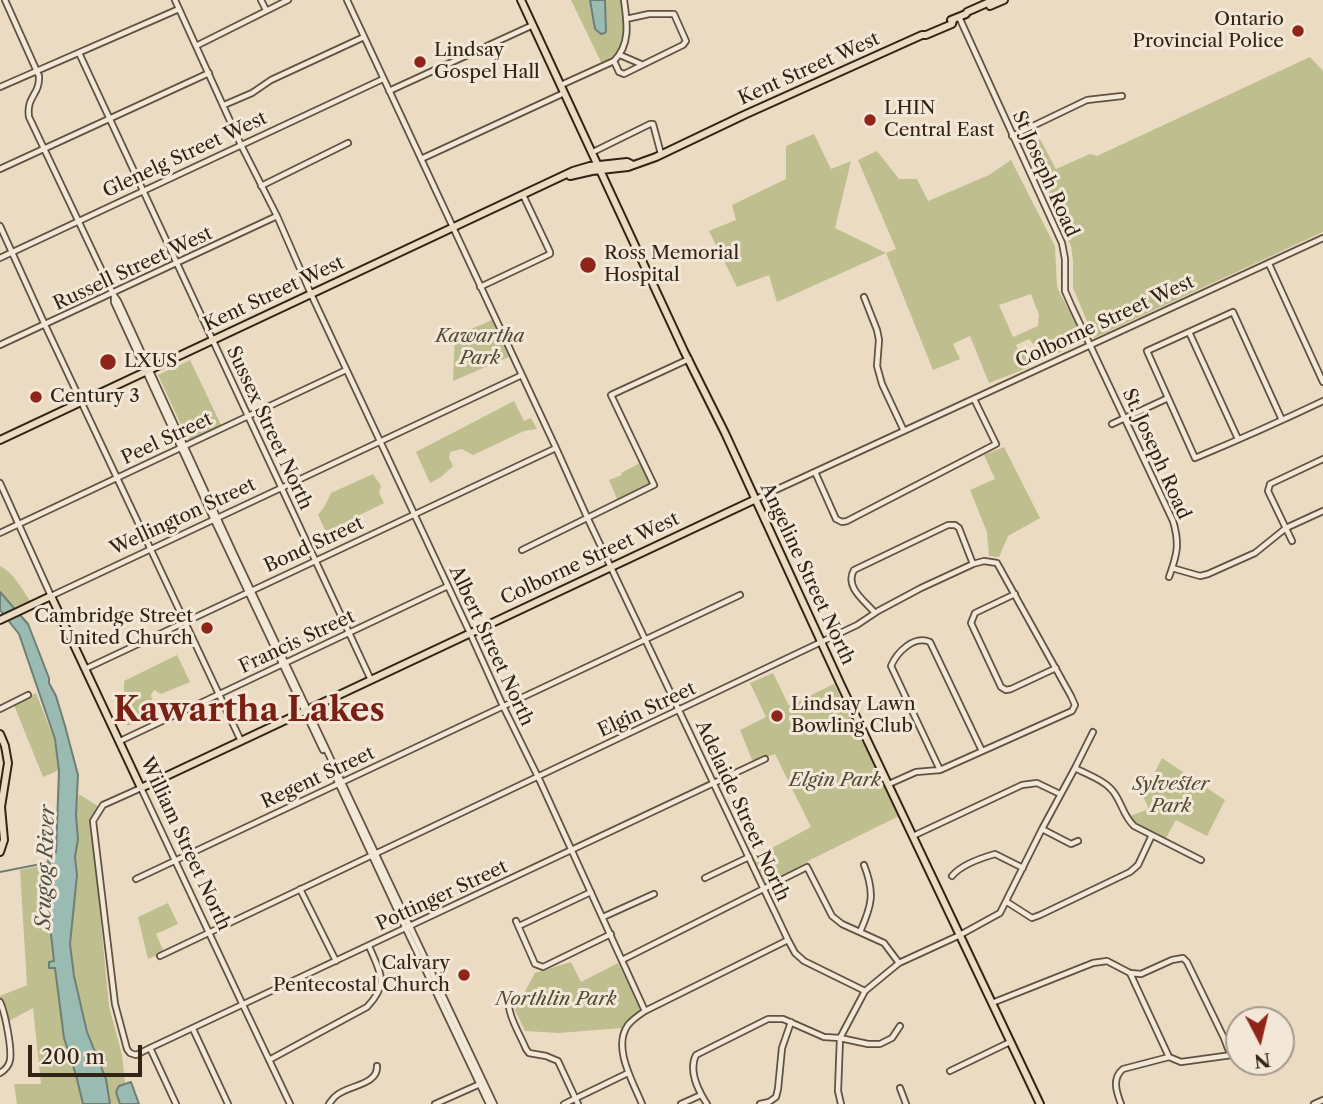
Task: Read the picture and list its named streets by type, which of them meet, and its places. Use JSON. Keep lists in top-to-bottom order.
{
  "streets": {
    "main road": [
      "Kent Street West",
      "Colborne Street West",
      "Wellington Street",
      "Angeline Street North",
      "William Street North"
    ],
    "street": [
      "Glenelg Street West",
      "St Joseph Road",
      "Russell Street West",
      "Sussex Street North",
      "Peel Street",
      "St. Joseph Road",
      "Bond Street",
      "Francis Street",
      "Albert Street North",
      "Elgin Street",
      "Regent Street",
      "Adelaide Street North",
      "Pottinger Street"
    ]
  },
  "crossings": [
    ["Kent Street West", "St Joseph Road"],
    ["Kent Street West", "Sussex Street North"],
    ["Kent Street West", "Angeline Street North"],
    ["Kent Street West", "Albert Street North"],
    ["Kent Street West", "Adelaide Street North"],
    ["Glenelg Street West", "Sussex Street North"],
    ["Glenelg Street West", "Albert Street North"],
    ["Glenelg Street West", "Adelaide Street North"],
    ["St Joseph Road", "Colborne Street West"],
    ["St Joseph Road", "St. Joseph Road"],
    ["Russell Street West", "Sussex Street North"],
    ["Russell Street West", "Albert Street North"],
    ["Colborne Street West", "Sussex Street North"],
    ["Colborne Street West", "St. Joseph Road"],
    ["Colborne Street West", "Angeline Street North"],
    ["Colborne Street West", "Albert Street North"],
    ["Colborne Street West", "Adelaide Street North"],
    ["Colborne Street West", "William Street North"],
    ["Colborne Street West", "Pottinger Street"],
    ["Sussex Street North", "Peel Street"],
    ["Sussex Street North", "Wellington Street"],
    ["Sussex Street North", "Bond Street"],
    ["Sussex Street North", "Francis Street"],
    ["Peel Street", "Albert Street North"],
    ["Peel Street", "William Street North"],
    ["Wellington Street", "Albert Street North"],
    ["Wellington Street", "Adelaide Street North"],
    ["Wellington Street", "William Street North"],
    ["Bond Street", "Albert Street North"],
    ["Bond Street", "Adelaide Street North"],
    ["Bond Street", "William Street North"],
    ["Angeline Street North", "Elgin Street"],
    ["Francis Street", "Albert Street North"],
    ["Francis Street", "William Street North"],
    ["Albert Street North", "Elgin Street"],
    ["Albert Street North", "Regent Street"],
    ["Albert Street North", "Pottinger Street"],
    ["Elgin Street", "Adelaide Street North"],
    ["Elgin Street", "William Street North"],
    ["Regent Street", "Adelaide Street North"],
    ["Regent Street", "William Street North"],
    ["Adelaide Street North", "Pottinger Street"],
    ["William Street North", "Pottinger Street"]
  ],
  "districts": ["Kawartha Lakes"],
  "water": ["Scugog River"],
  "parks": [
    "Kawartha Park",
    "Elgin Park",
    "Sylvester Park",
    "Northlin Park"
  ],
  "places": [
    "Ontario Provincial Police",
    "Lindsay Gospel Hall",
    "LHIN Central East",
    "Ross Memorial Hospital",
    "LXUS",
    "Century 3",
    "Cambridge Street United Church",
    "Lindsay Lawn Bowling Club",
    "Calvary Pentecostal Church"
  ],
  "scale_bar": "200 m",
  "north": "bottom"
}
